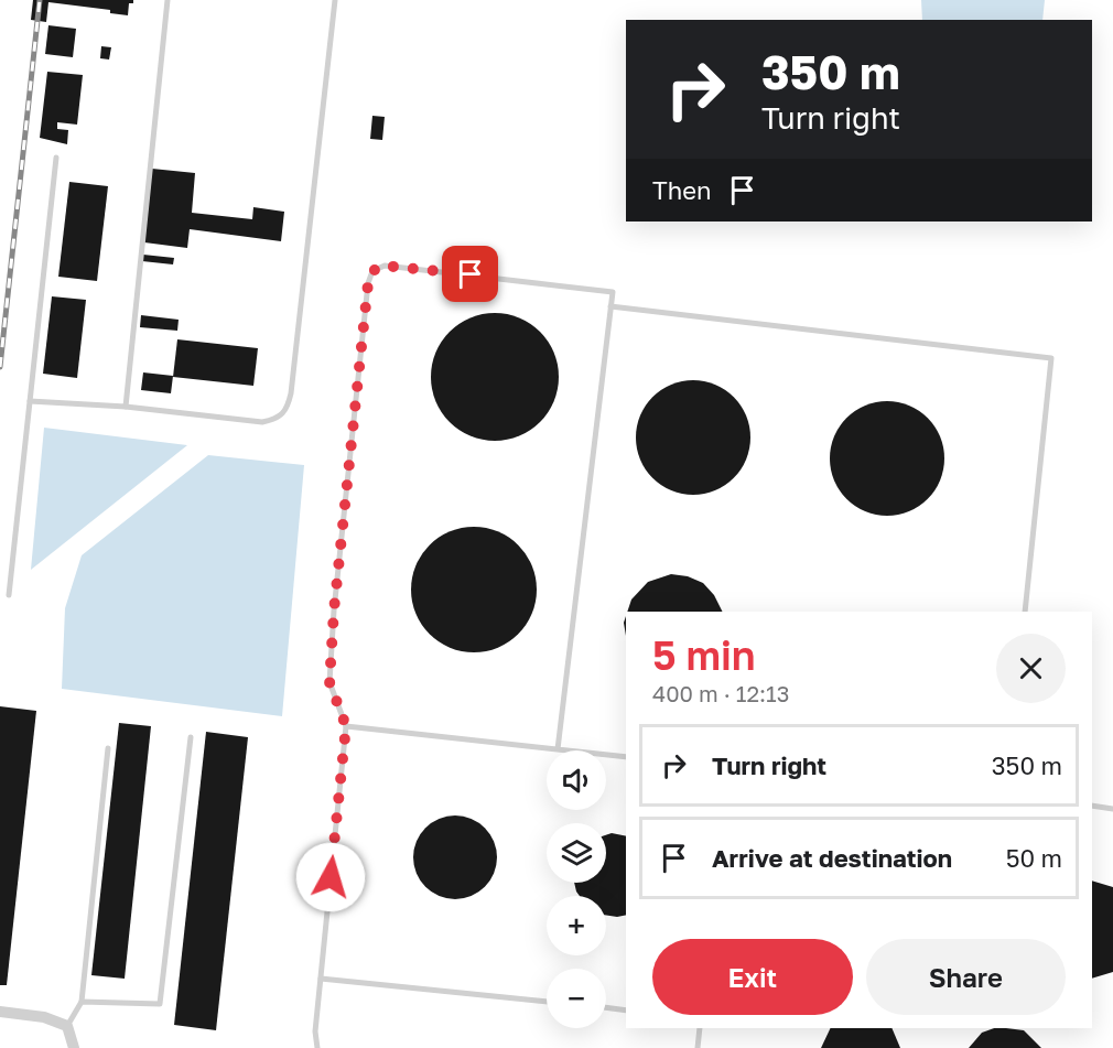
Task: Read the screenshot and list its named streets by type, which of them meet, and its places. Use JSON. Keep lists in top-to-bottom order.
{
  "page": {
    "turn": ["350 m", "Turn right"],
    "then": "Then",
    "heading": ["5 min", "400 m · 12:13"],
    "list": [
      {
        "name": "Turn right",
        "value": "350 m"
      },
      {
        "name": "Arrive at destination",
        "value": "50 m"
      }
    ],
    "map_buttons": ["+", "−"],
    "buttons": ["Exit", "Share"]
  }
}
